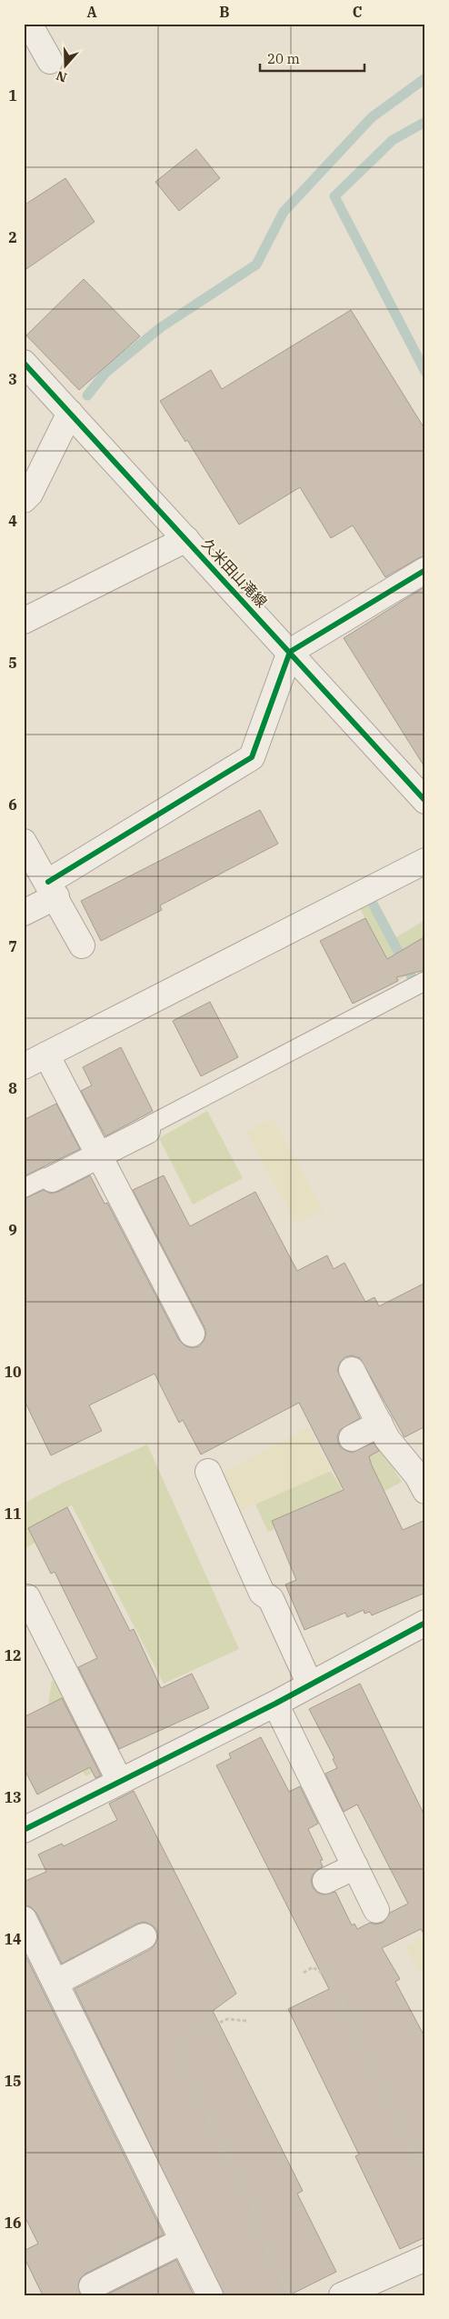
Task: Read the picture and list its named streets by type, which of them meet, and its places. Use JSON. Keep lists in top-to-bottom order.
{
  "streets": {
    "street": ["久米田山滝線"]
  },
  "scale_bar": "20 m",
  "north": "bottom",
  "grid": {
    "columns": ["A", "B", "C"],
    "rows": [
      "1",
      "2",
      "3",
      "4",
      "5",
      "6",
      "7",
      "8",
      "9",
      "10",
      "11",
      "12",
      "13",
      "14",
      "15",
      "16"
    ]
  }
}
